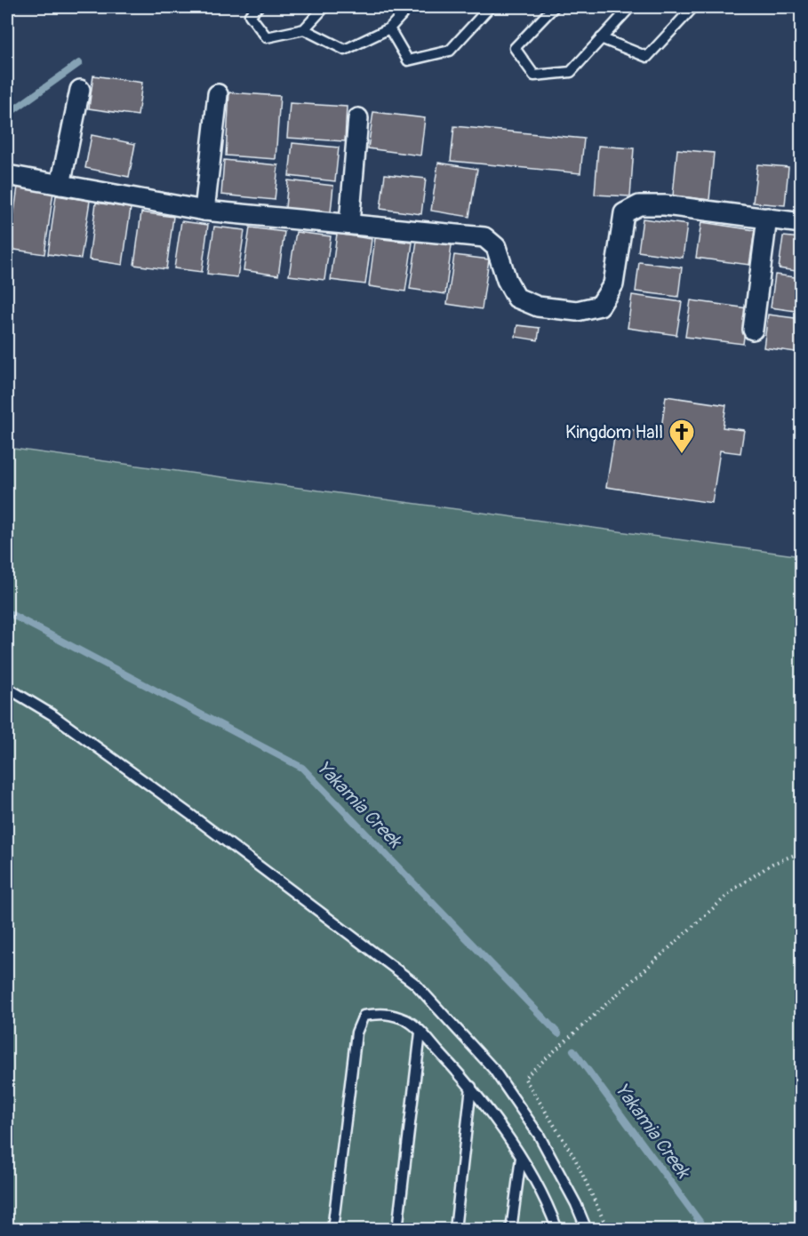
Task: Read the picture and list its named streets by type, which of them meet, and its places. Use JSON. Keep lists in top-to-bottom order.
{
  "water": ["Yakamia Creek"],
  "places": {
    "church": ["Kingdom Hall"]
  }
}
